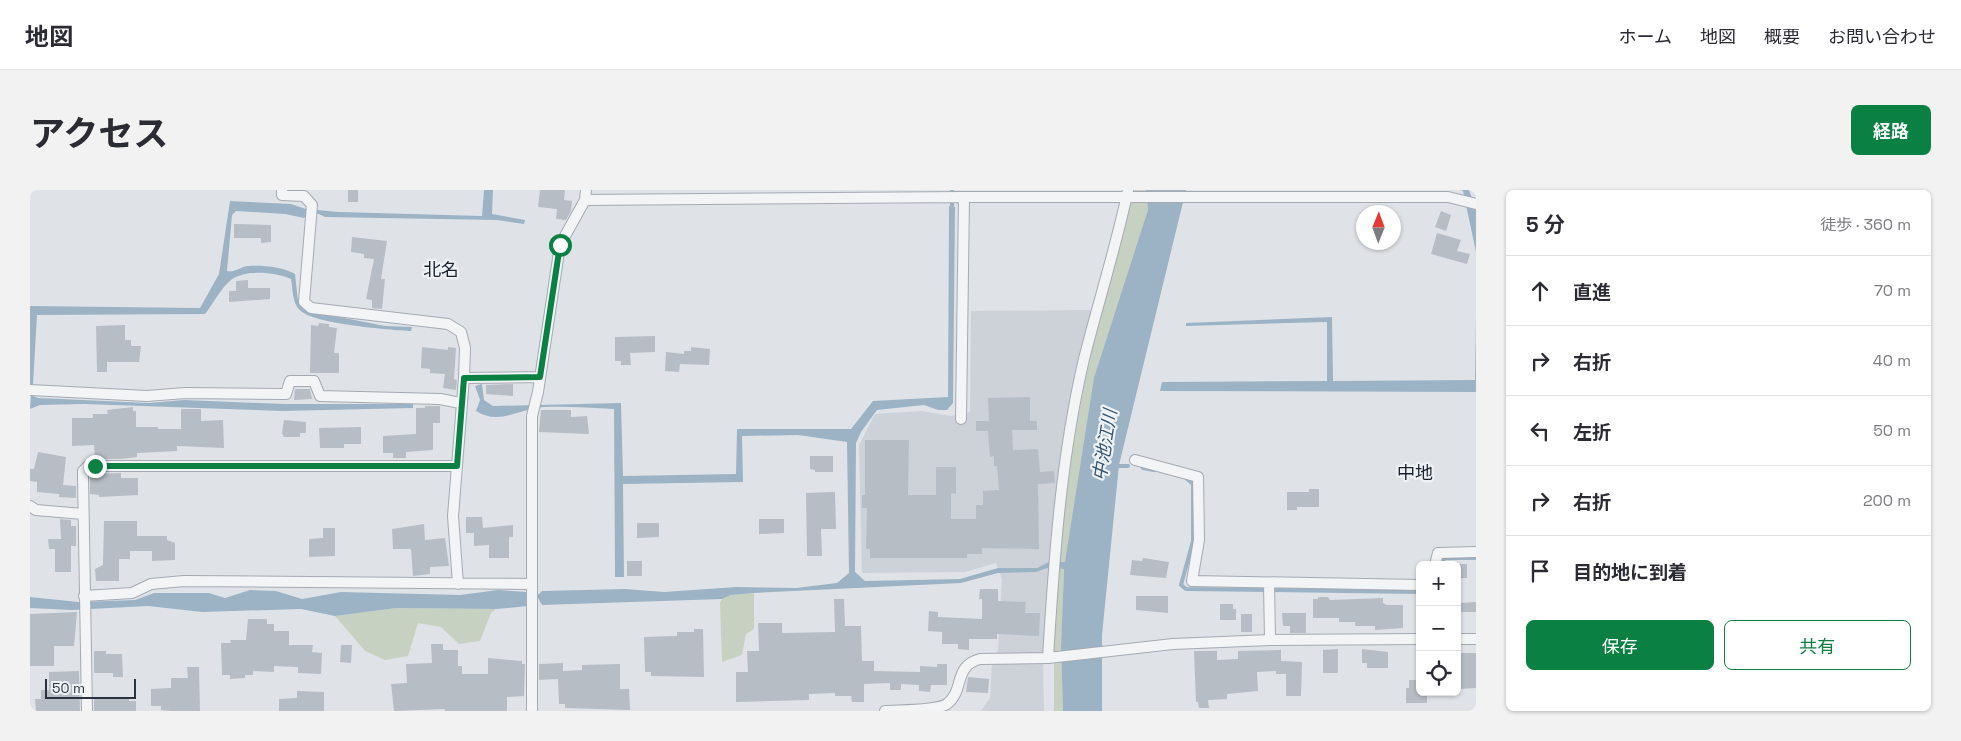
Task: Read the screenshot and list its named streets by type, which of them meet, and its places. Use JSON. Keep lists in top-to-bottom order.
{
  "districts": ["北名", "中地"],
  "water": ["中池江川"],
  "scale_bar": "50 m",
  "north": "top",
  "page": {
    "header": "地図",
    "nav": [
      "ホーム",
      "地図",
      "概要",
      "お問い合わせ"
    ],
    "title": "アクセス",
    "buttons": [
      "経路",
      ["保存", "共有"]
    ],
    "heading": ["5 分", "徒歩 · 360 m"],
    "list": [
      ["直進", "70 m"],
      ["右折", "40 m"],
      ["左折", "50 m"],
      ["右折", "200 m"],
      "目的地に到着"
    ],
    "map_buttons": ["+", "−"],
    "scale": "50 m"
  }
}
